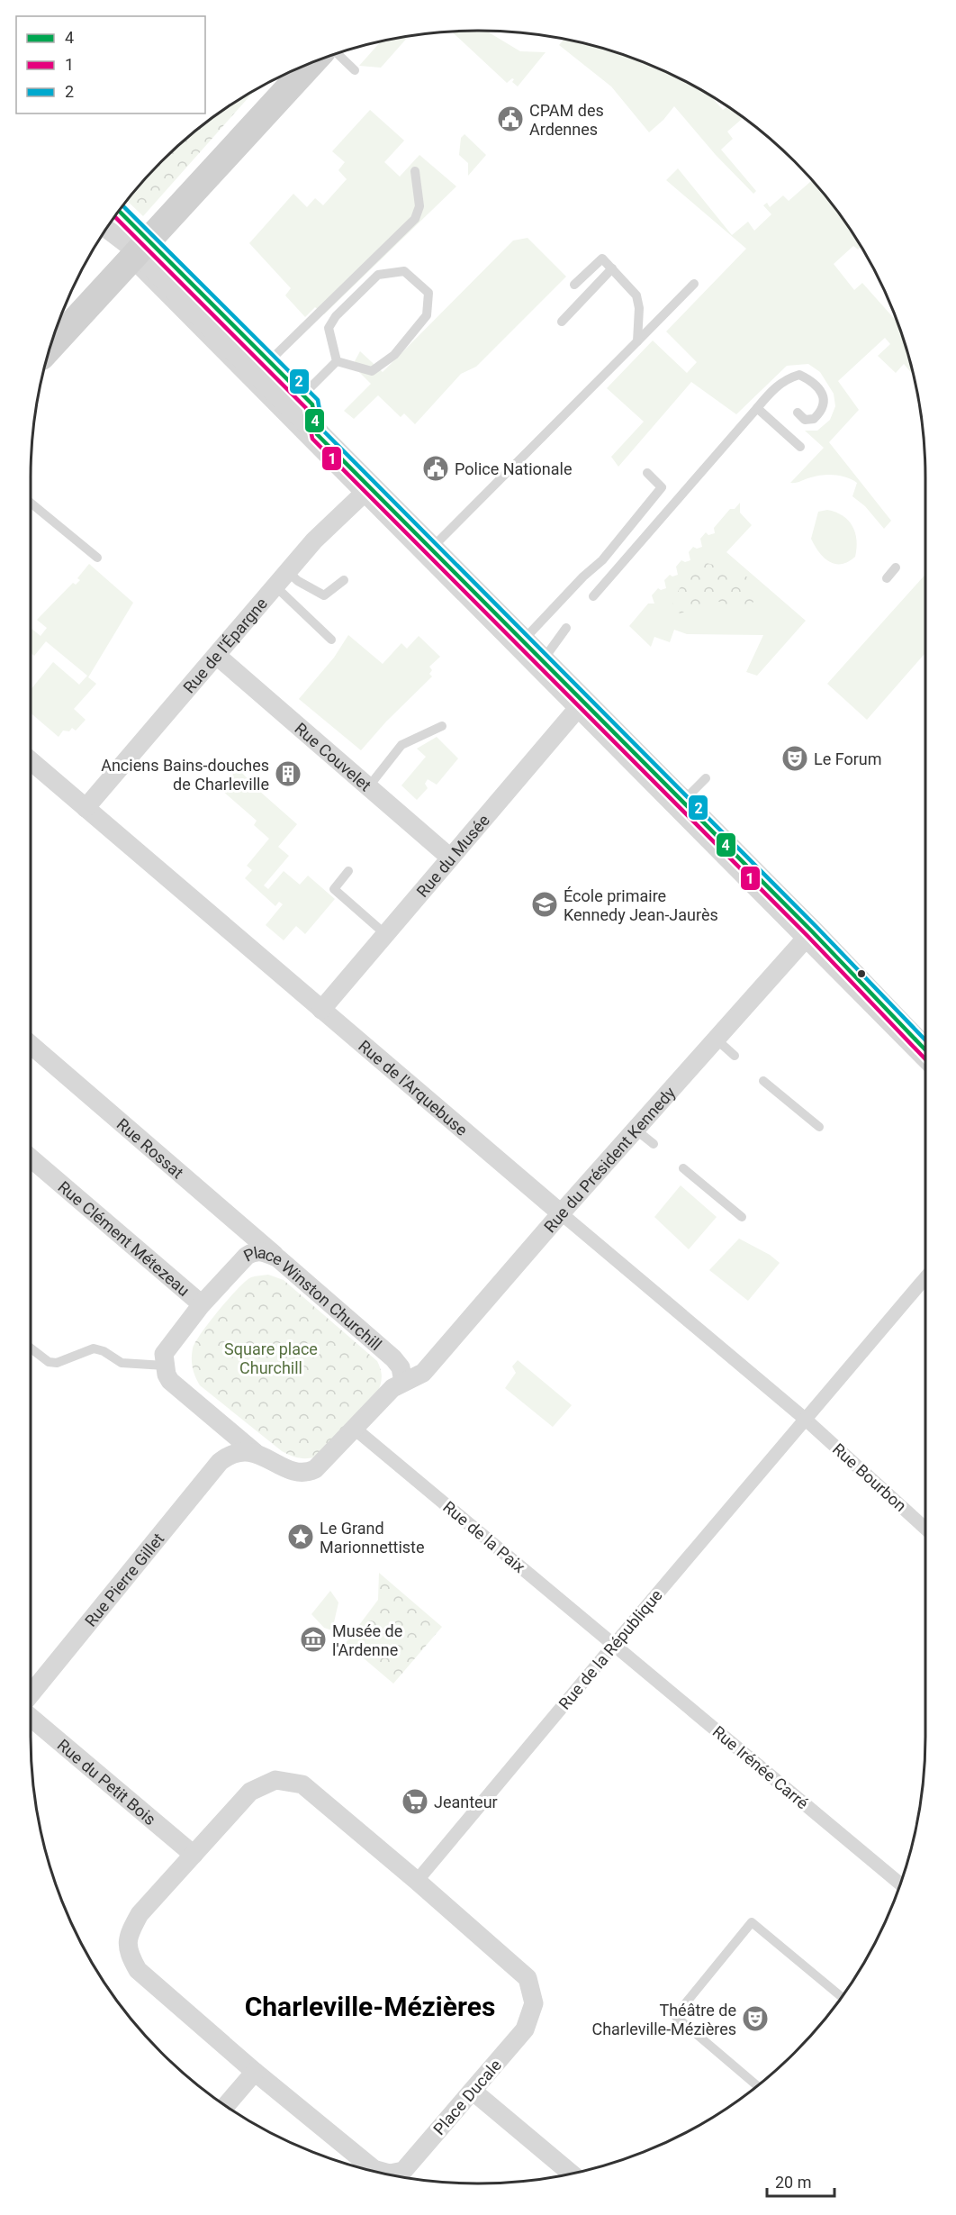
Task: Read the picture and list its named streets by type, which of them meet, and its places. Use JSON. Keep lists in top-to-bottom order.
{
  "streets": {
    "street": [
      "Rue de l'Épargne",
      "Rue Couvelet",
      "Rue du Musée",
      "Rue de l'Arquebuse",
      "Rue Rossat",
      "Rue du Président Kennedy",
      "Rue Clément Métezeau",
      "Place Winston Churchill",
      "Rue Bourbon",
      "Rue de la Paix",
      "Rue Pierre Gillet",
      "Rue de la République",
      "Rue Irénée Carré",
      "Rue du Petit Bois",
      "Place Ducale"
    ]
  },
  "crossings": [
    ["Rue de l'Épargne", "Rue Couvelet"],
    ["Rue de l'Épargne", "Rue de l'Arquebuse"],
    ["Rue Couvelet", "Rue du Musée"],
    ["Rue du Musée", "Rue de l'Arquebuse"],
    ["Rue de l'Arquebuse", "Rue du Président Kennedy"],
    ["Rue de l'Arquebuse", "Rue Bourbon"],
    ["Rue de l'Arquebuse", "Rue de la République"],
    ["Rue Rossat", "Place Winston Churchill"],
    ["Rue du Président Kennedy", "Place Winston Churchill"],
    ["Rue Clément Métezeau", "Place Winston Churchill"],
    ["Rue Bourbon", "Rue de la République"],
    ["Rue de la Paix", "Rue de la République"],
    ["Rue de la Paix", "Rue Irénée Carré"],
    ["Rue de la République", "Rue Irénée Carré"],
    ["Rue de la République", "Place Ducale"],
    ["Rue du Petit Bois", "Place Ducale"]
  ],
  "districts": ["Charleville-Mézières"],
  "parks": ["Square place Churchill"],
  "places": {
    "public building": ["CPAM des Ardennes", "Police Nationale"],
    "theatre": ["Le Forum", "Théâtre de Charleville-Mézières"],
    "building": ["Anciens Bains-douches de Charleville"],
    "school or university": ["École primaire Kennedy Jean-Jaurès"],
    "place": ["Le Grand Marionnettiste"],
    "museum": ["Musée de l'Ardenne"],
    "supermarket": ["Jeanteur"]
  },
  "lines": ["transit line 2", "transit line 4", "transit line 1"],
  "legend": ["4", "1", "2"],
  "scale_bar": "20 m"
}
